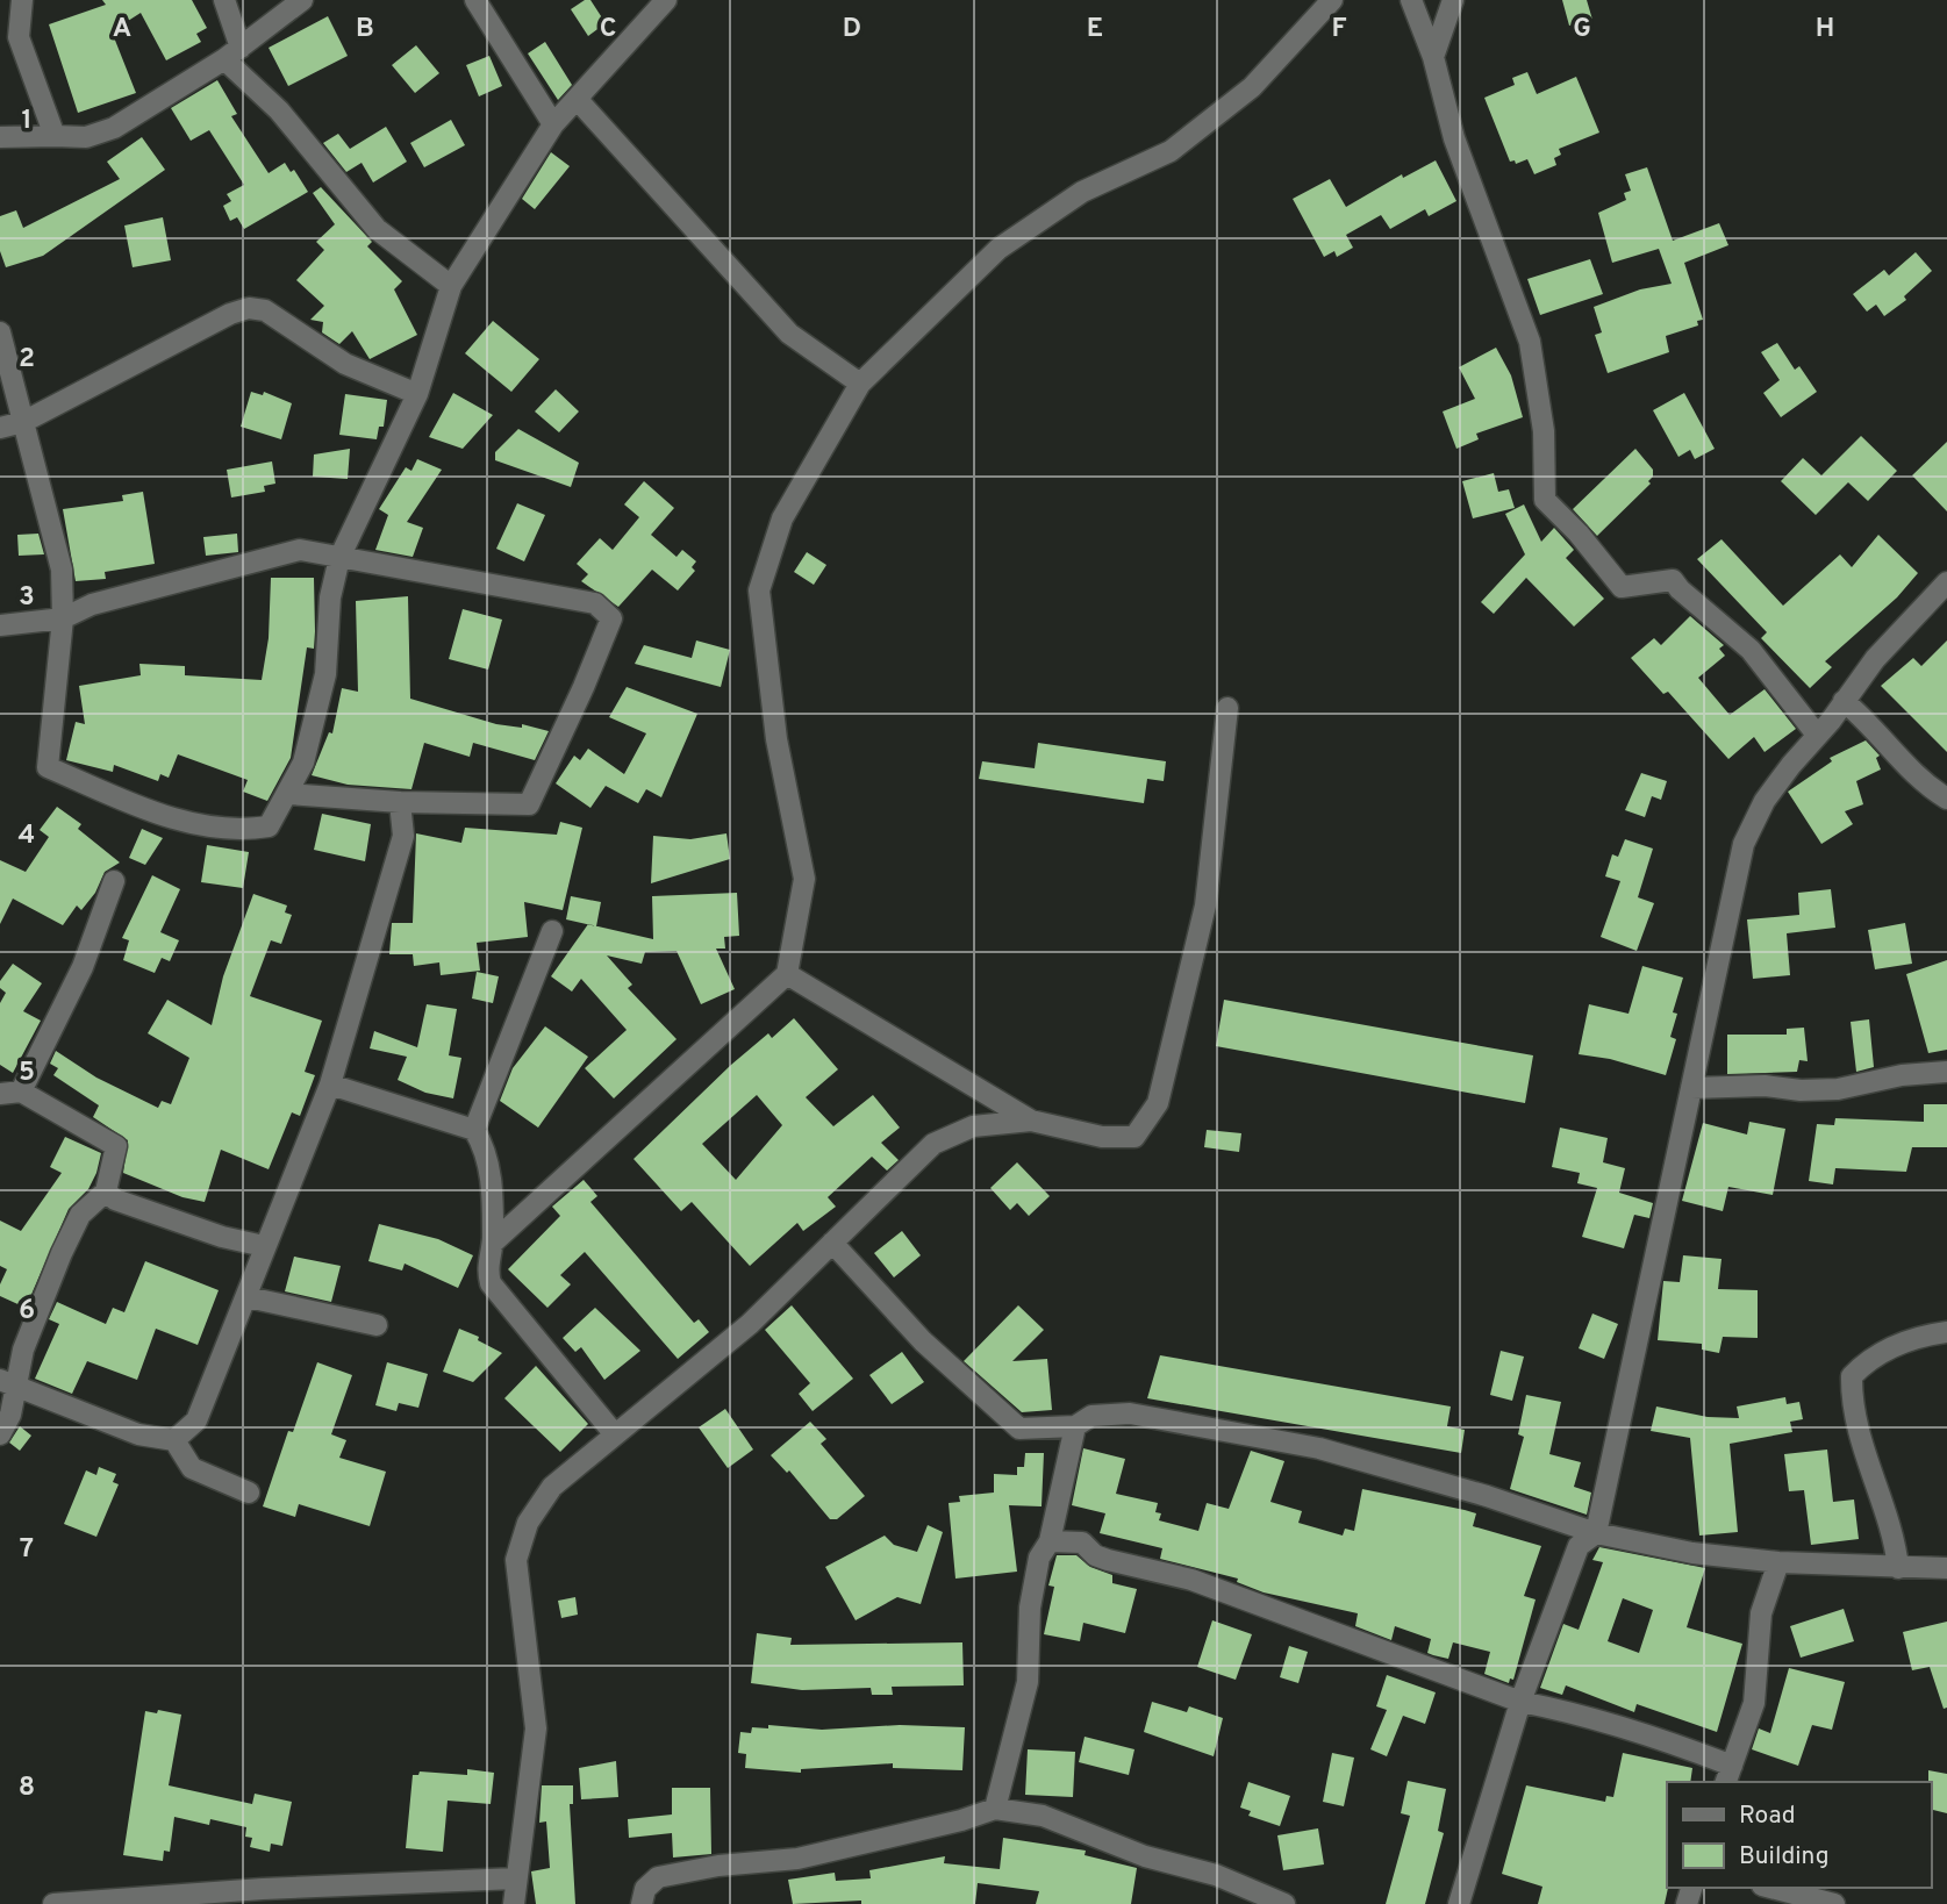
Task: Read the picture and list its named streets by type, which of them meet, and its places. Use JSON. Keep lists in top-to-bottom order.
{
  "legend": ["Road", "Building"],
  "grid": {
    "columns": [
      "A",
      "B",
      "C",
      "D",
      "E",
      "F",
      "G",
      "H"
    ],
    "rows": [
      "1",
      "2",
      "3",
      "4",
      "5",
      "6",
      "7",
      "8"
    ]
  }
}
